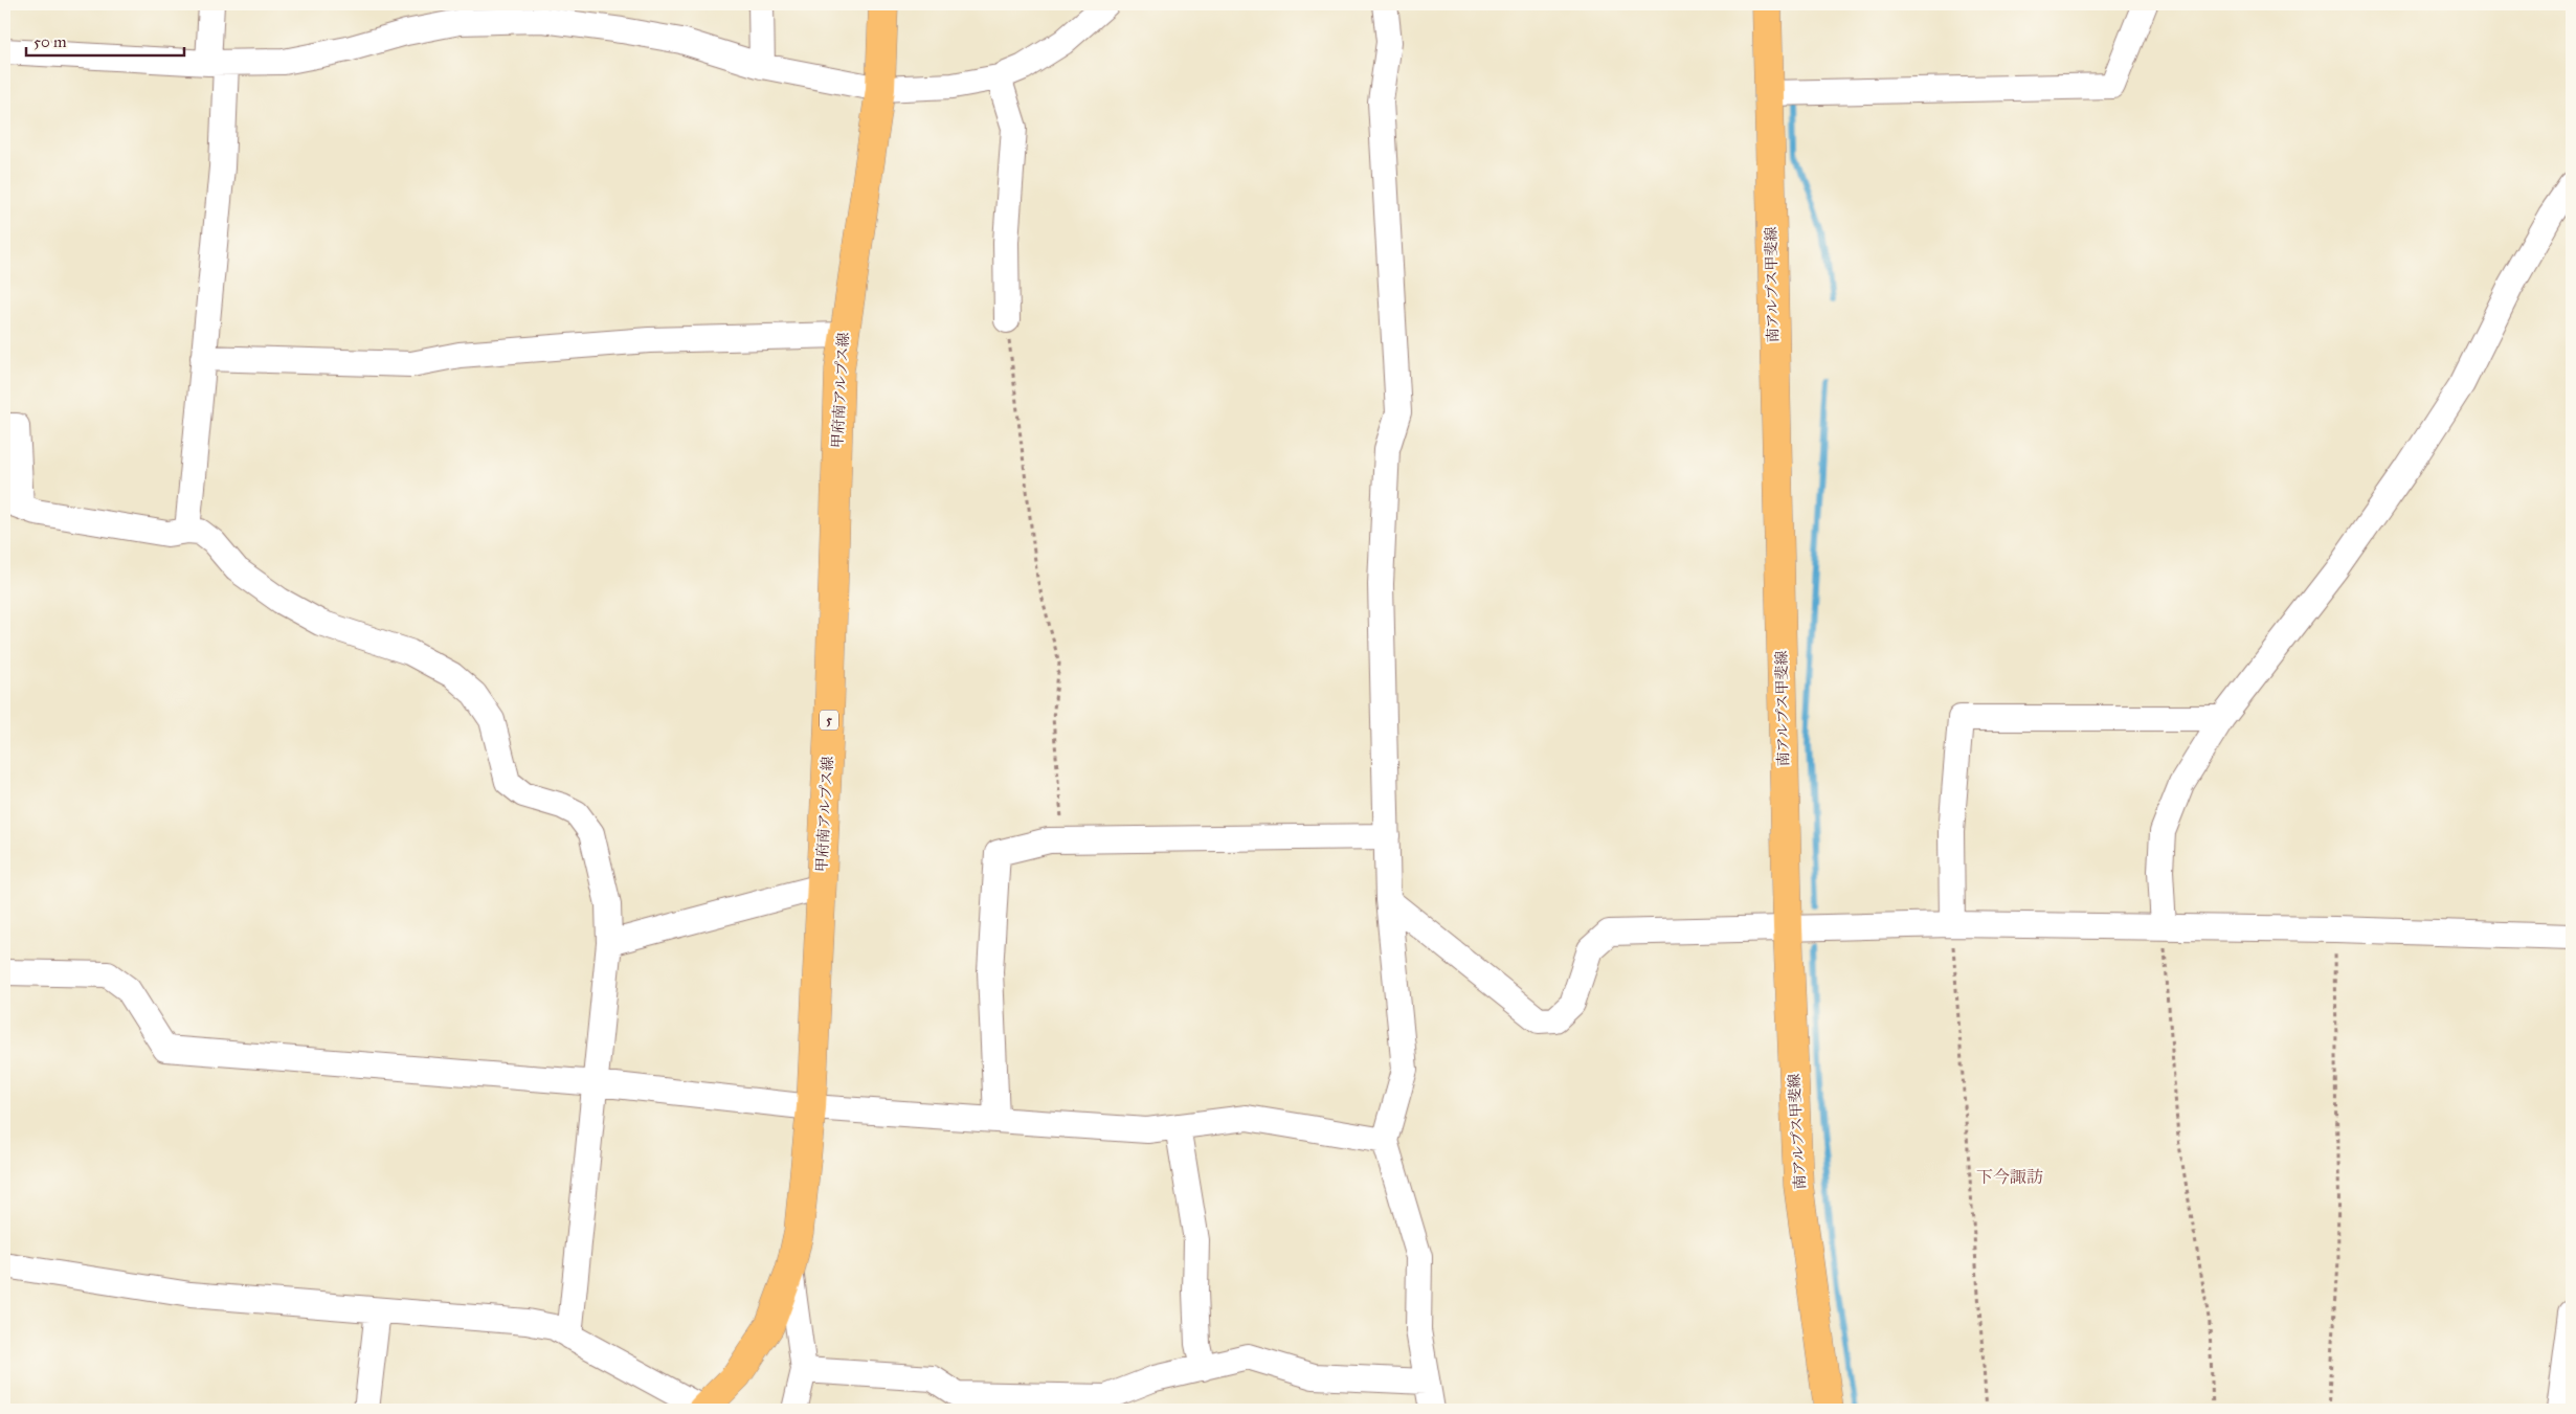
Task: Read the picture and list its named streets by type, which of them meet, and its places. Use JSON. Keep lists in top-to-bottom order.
{
  "streets": {
    "main road": ["南アルプス甲斐線", "甲府南アルプス線", "5"]
  },
  "districts": ["下今諏訪"],
  "scale_bar": "50 m"
}
